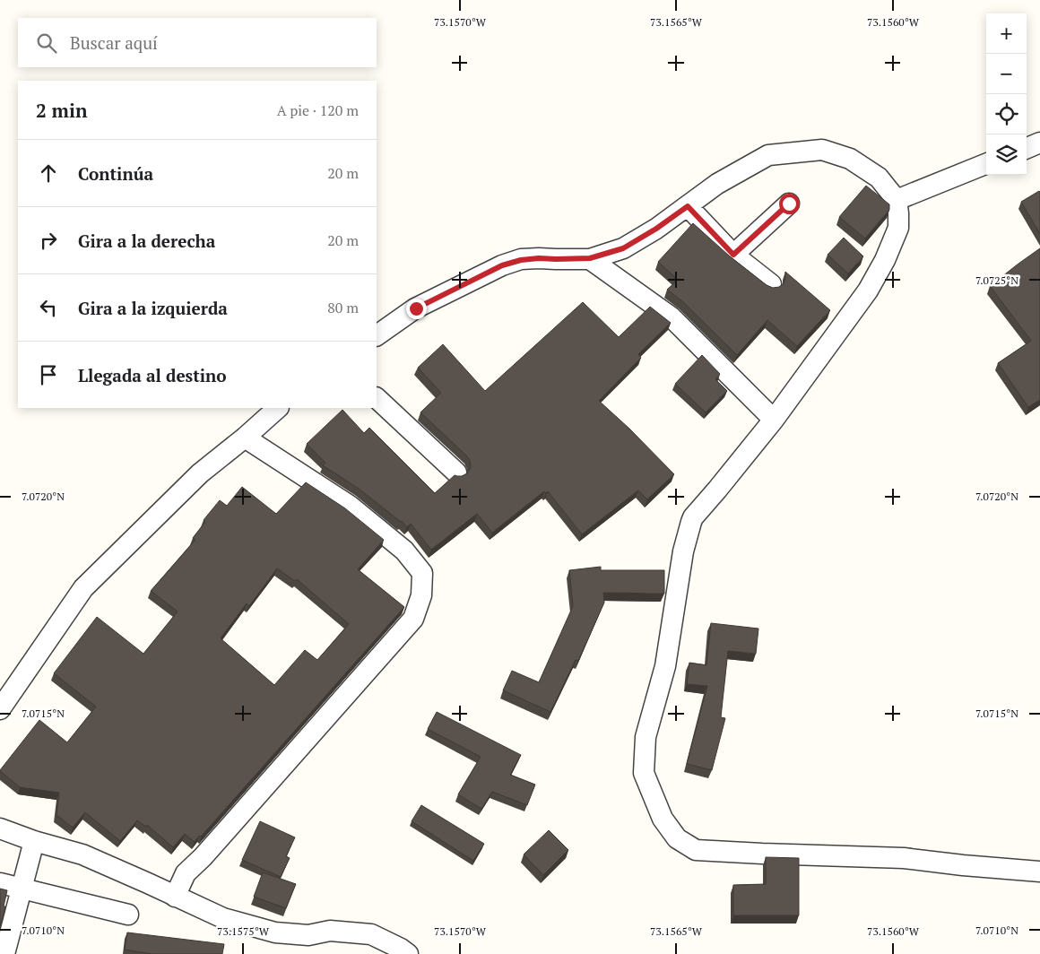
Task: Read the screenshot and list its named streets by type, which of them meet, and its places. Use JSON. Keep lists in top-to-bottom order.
{
  "page": {
    "map_buttons": ["+", "−"],
    "search": "Buscar aquí",
    "heading": ["2 min", "A pie · 120 m"],
    "list": [
      ["Continúa", "20 m"],
      ["Gira a la derecha", "20 m"],
      ["Gira a la izquierda", "80 m"],
      "Llegada al destino"
    ]
  },
  "coordinates": [
    "73.1570°W",
    "73.1565°W",
    "73.1560°W",
    "7.0725°N",
    "7.0720°N",
    "7.0715°N",
    "7.0710°N",
    "73.1575°W"
  ]
}
